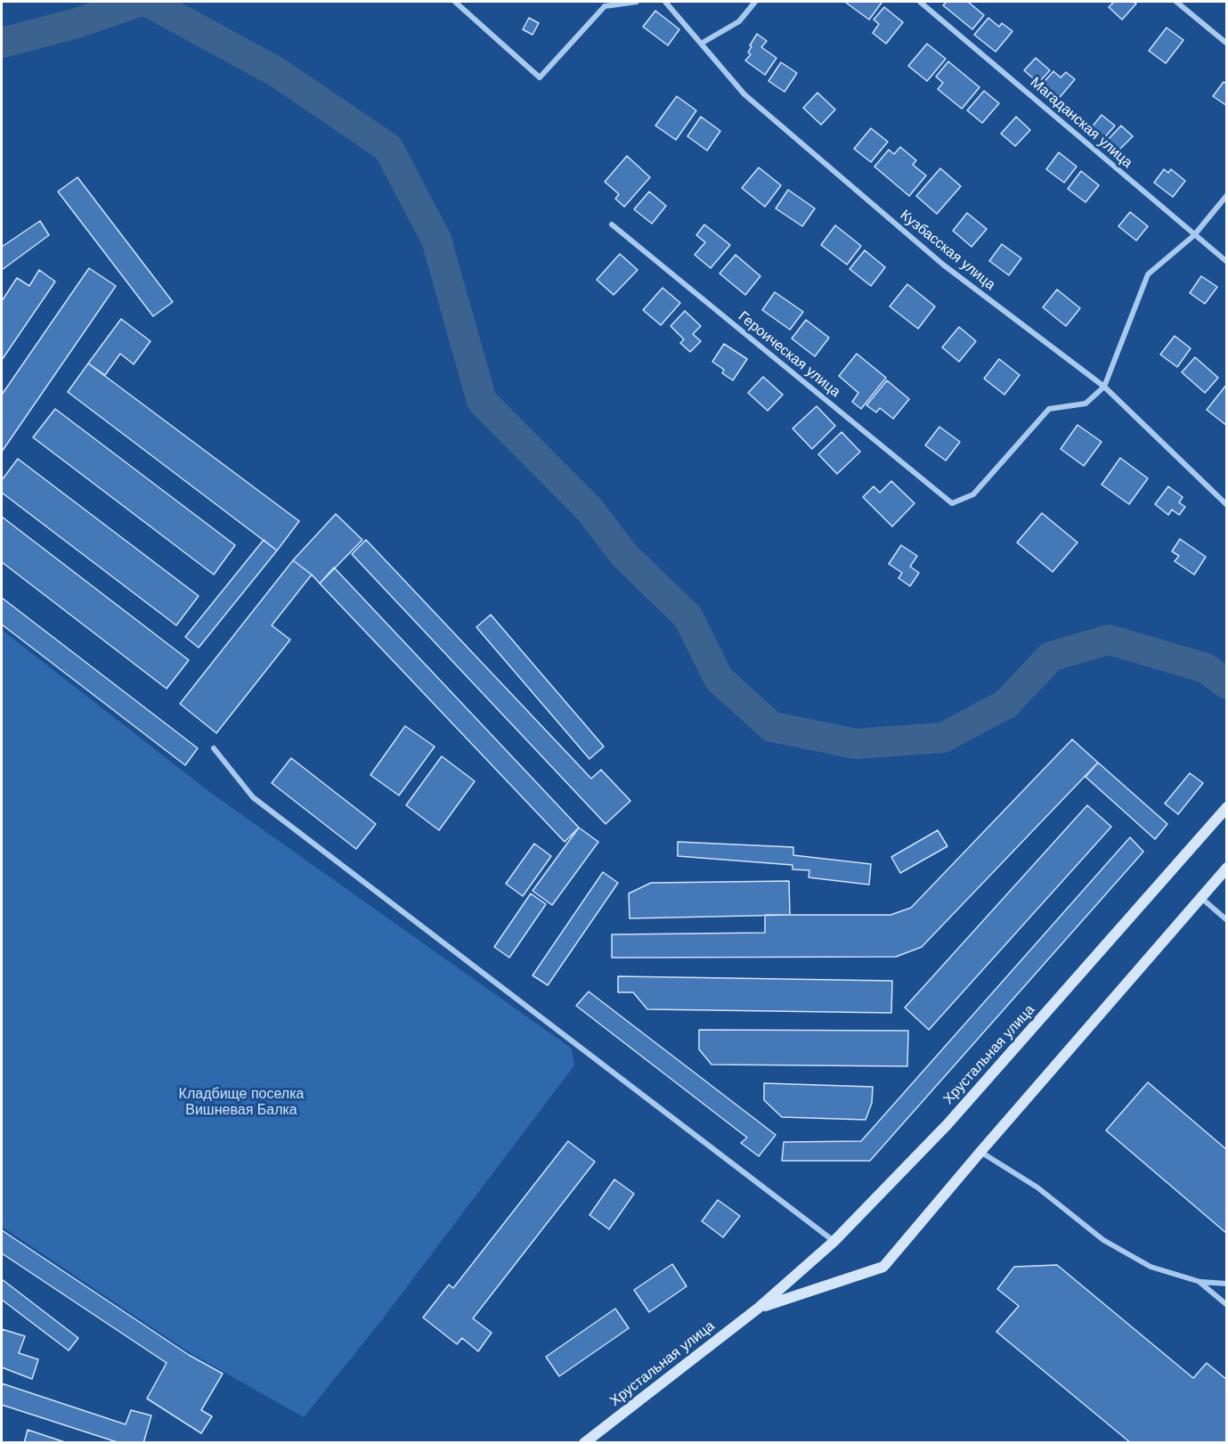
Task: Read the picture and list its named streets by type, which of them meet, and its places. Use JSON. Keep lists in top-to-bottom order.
{
  "streets": {
    "street": [
      "Магаданская улица",
      "Кузбасская улица",
      "Героическая улица",
      "Хрустальная улица"
    ]
  },
  "crossings": [
    ["Кузбасская улица", "Героическая улица"]
  ],
  "parks": ["Кладбище поселка Вишневая Балка"]
}
